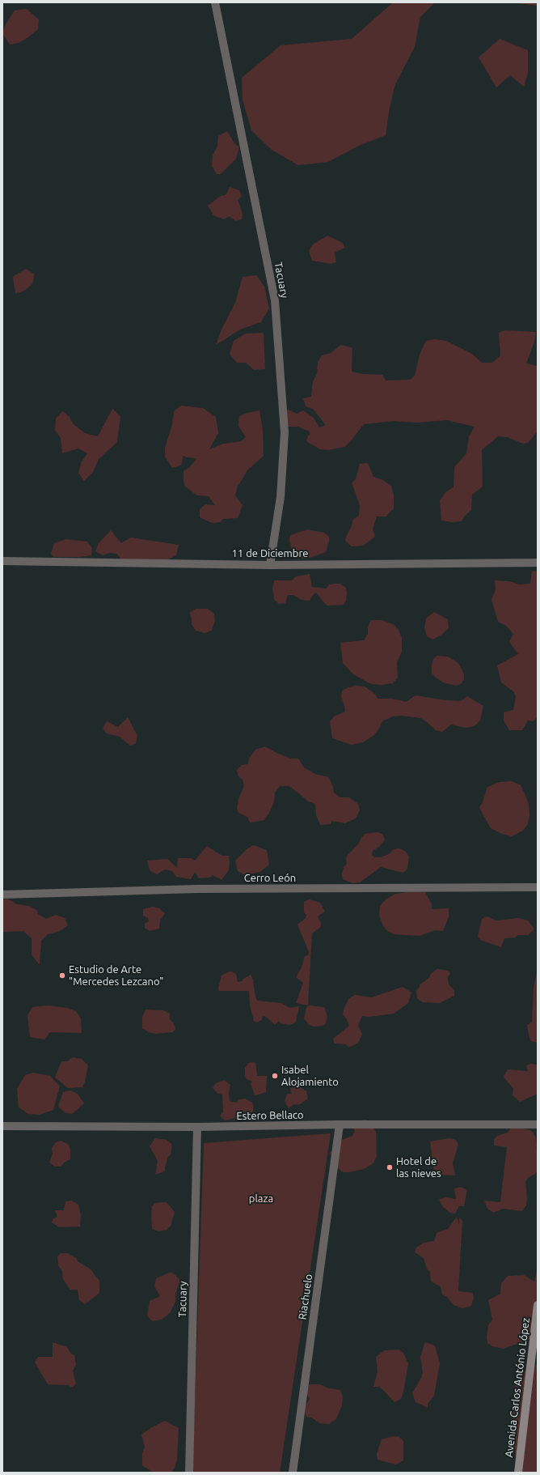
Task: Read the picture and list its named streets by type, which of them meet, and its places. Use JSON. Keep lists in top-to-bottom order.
{
  "streets": {
    "main road": ["Avenida Carlos António López"],
    "street": [
      "Tacuary",
      "11 de Diciembre",
      "Cerro León",
      "Estero Bellaco",
      "Riachuelo"
    ]
  },
  "crossings": [
    ["Tacuary", "11 de Diciembre"],
    ["Tacuary", "Estero Bellaco"],
    ["Estero Bellaco", "Riachuelo"]
  ],
  "parks": ["plaza"],
  "places": ["Estudio de Arte \"Mercedes Lezcano\"", "Isabel Alojamiento", "Hotel de las nieves"]
}
